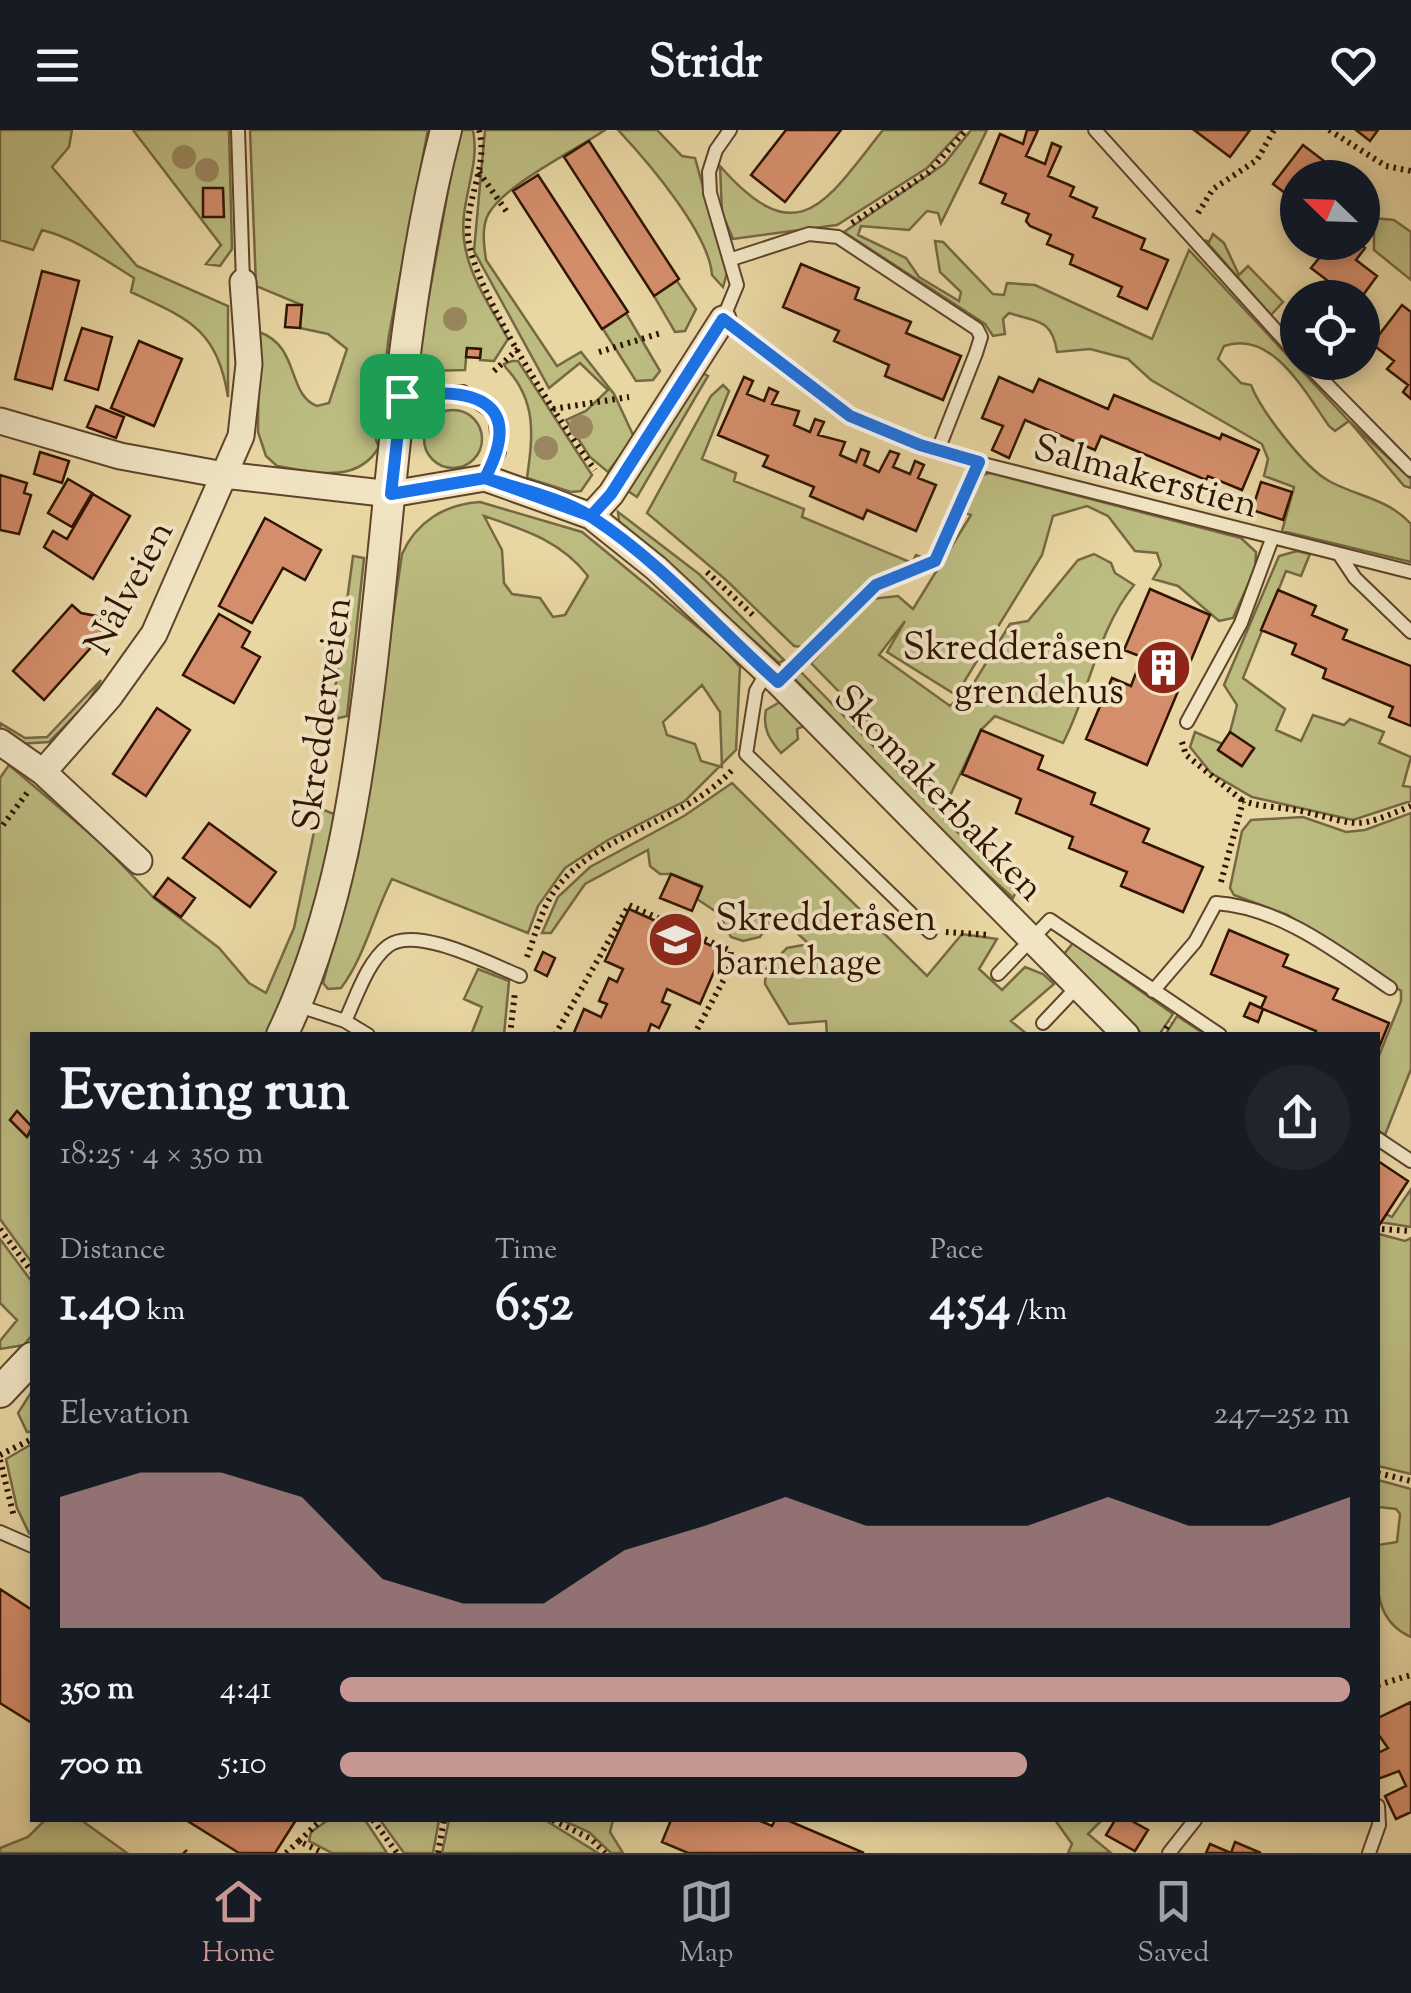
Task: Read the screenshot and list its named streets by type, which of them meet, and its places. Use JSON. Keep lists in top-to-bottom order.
{
  "streets": {
    "street": ["Nålveien", "Skredderveien", "Skomakerbakken"],
    "lane": ["Salmakerstien"]
  },
  "crossings": [
    ["Nålveien", "Skredderveien"],
    ["Nålveien", "Skomakerbakken"],
    ["Skredderveien", "Skomakerbakken"]
  ],
  "places": {
    "building": ["Skredderåsen grendehus"],
    "school or university": ["Skredderåsen barnehage"]
  },
  "north": "top left",
  "page": {
    "header": "Stridr",
    "heading": ["Evening run", "18:25 · 4 × 350 m"],
    "stats": [
      ["Distance", "1.40 km"],
      ["Time", "6:52"],
      ["Pace", "4:54 /km"]
    ],
    "chart": ["Elevation", "247–252 m"],
    "list": [
      {
        "name": "350 m",
        "note": "4:41"
      },
      {
        "name": "700 m",
        "note": "5:10"
      }
    ],
    "tabs": ["Home", "Map", "Saved"]
  }
}
